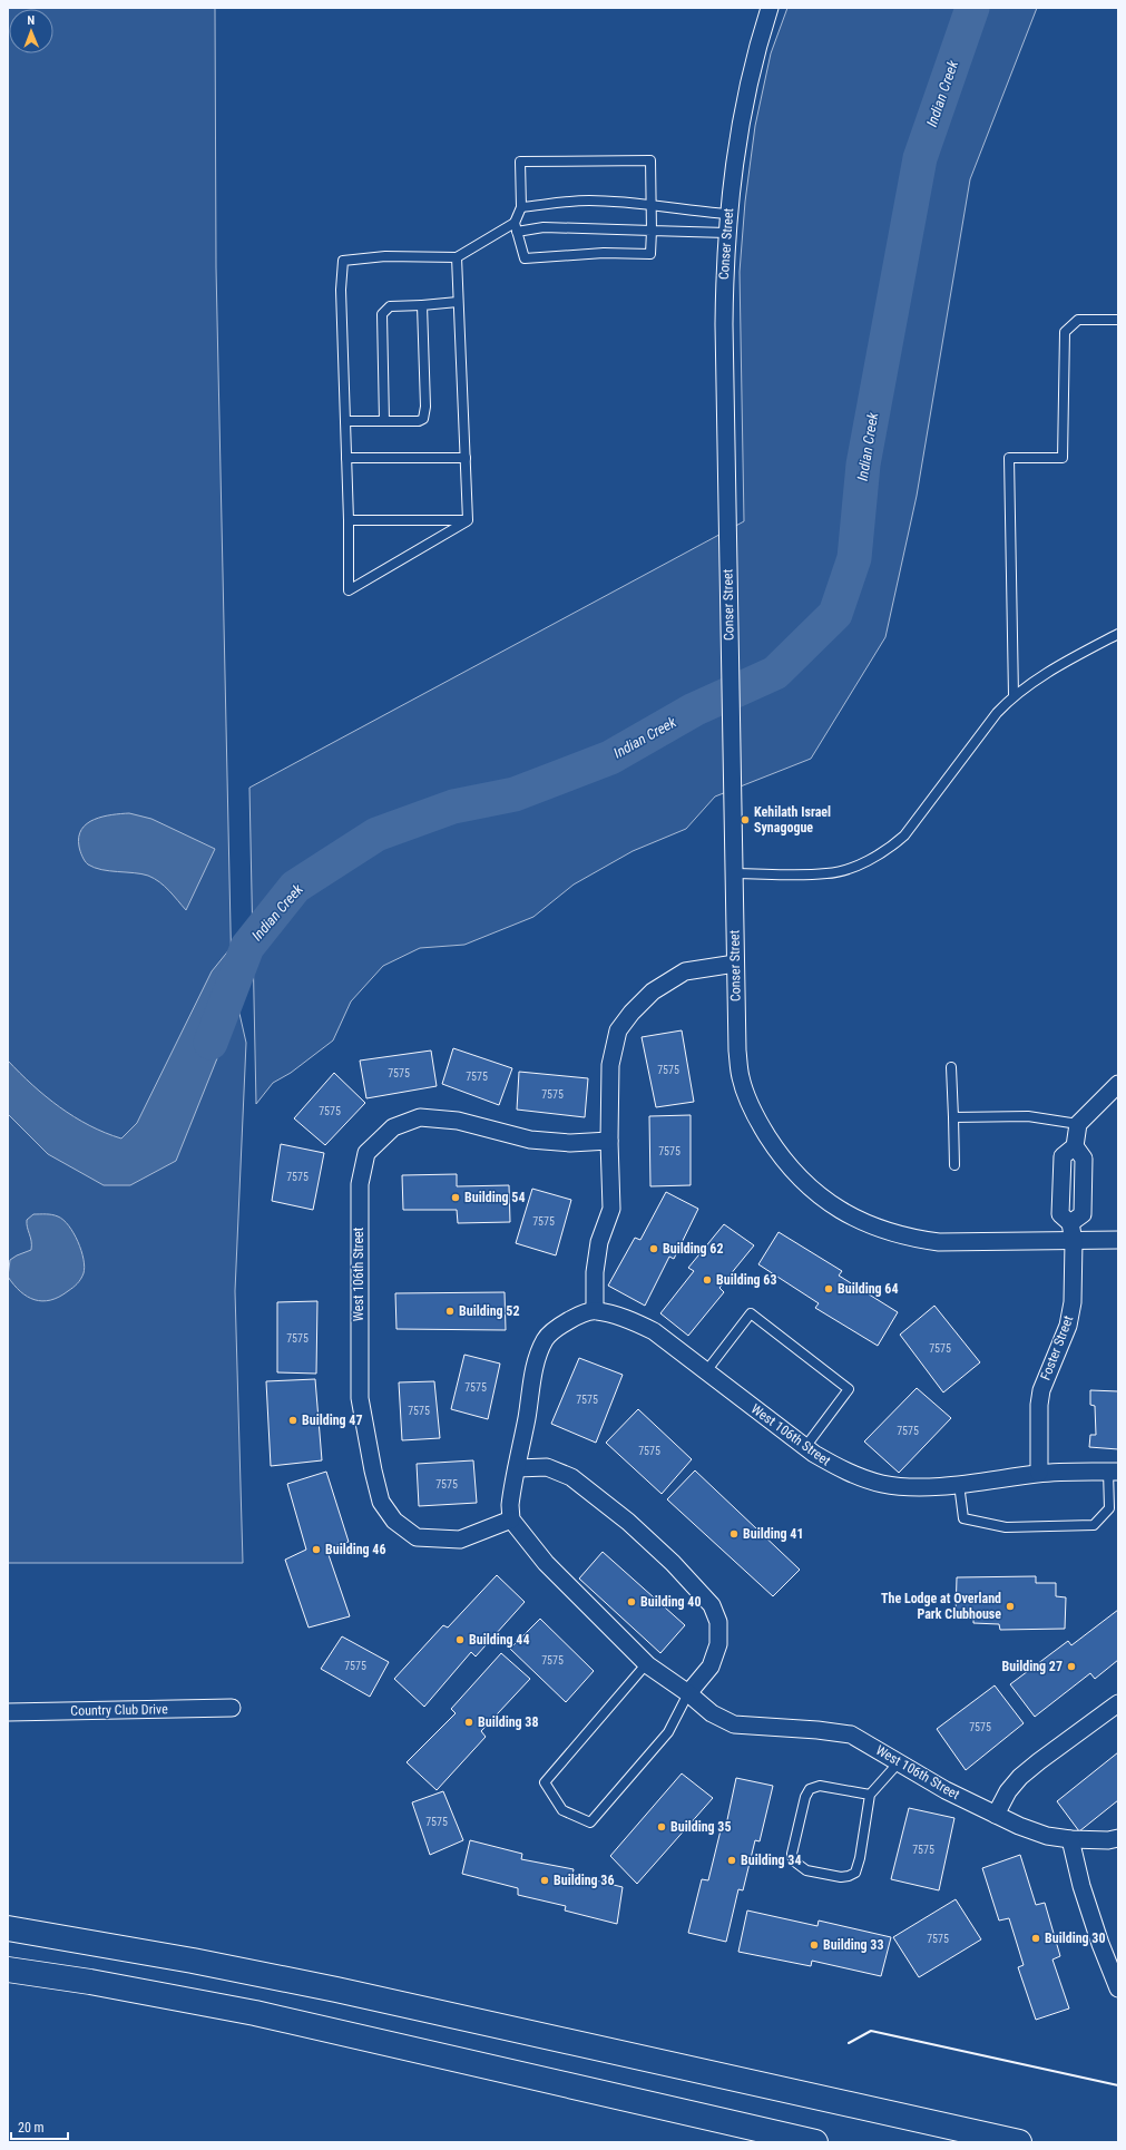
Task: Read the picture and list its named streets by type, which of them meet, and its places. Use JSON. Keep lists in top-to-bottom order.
{
  "streets": {
    "street": [
      "Conser Street",
      "West 106th Street",
      "Foster Street",
      "Country Club Drive"
    ]
  },
  "crossings": [
    ["Conser Street", "Foster Street"],
    ["West 106th Street", "Foster Street"]
  ],
  "water": ["Indian Creek"],
  "places": [
    "Kehilath Israel Synagogue",
    "Building 54",
    "Building 62",
    "Building 63",
    "Building 64",
    "Building 52",
    "Building 47",
    "Building 41",
    "Building 46",
    "Building 40",
    "The Lodge at Overland Park Clubhouse",
    "Building 44",
    "Building 27",
    "Building 38",
    "Building 35",
    "Building 34",
    "Building 36",
    "Building 30",
    "Building 33"
  ],
  "house_numbers": [
    "7575",
    "7575",
    "7575",
    "7575",
    "7575",
    "7575",
    "7575",
    "7575",
    "7575",
    "7575",
    "7575",
    "7575",
    "7575",
    "7575",
    "7575",
    "7575",
    "7575",
    "7575",
    "7575",
    "7575",
    "7575",
    "7575"
  ],
  "scale_bar": "20 m",
  "north": "top"
}
